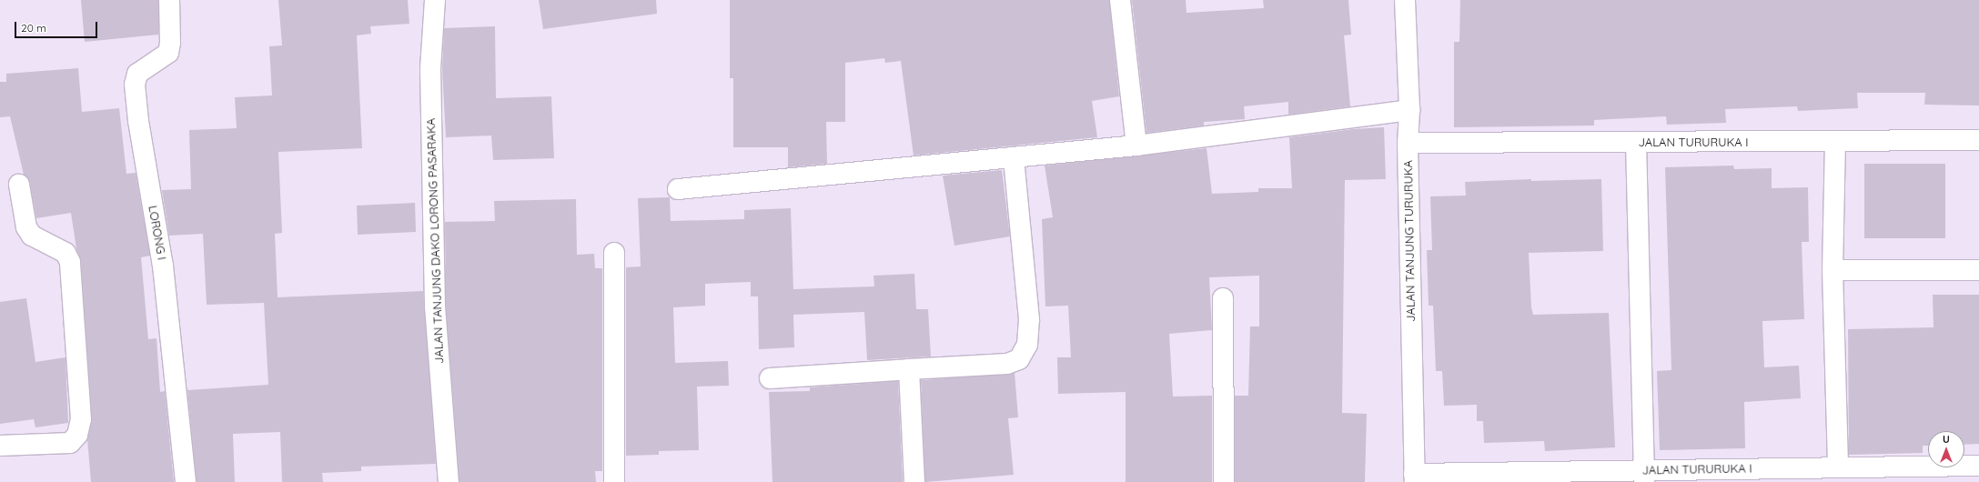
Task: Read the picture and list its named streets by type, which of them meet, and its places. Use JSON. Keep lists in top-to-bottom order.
{
  "streets": {
    "street": [
      "JALAN TURURUKA I",
      "LORONG I",
      "JALAN TANJUNG DAKO LORONG PASARAKA",
      "JALAN TANJUNG TURURUKA"
    ]
  },
  "crossings": [
    ["JALAN TURURUKA I", "JALAN TANJUNG TURURUKA"]
  ],
  "scale_bar": "20 m",
  "north": "top"
}
